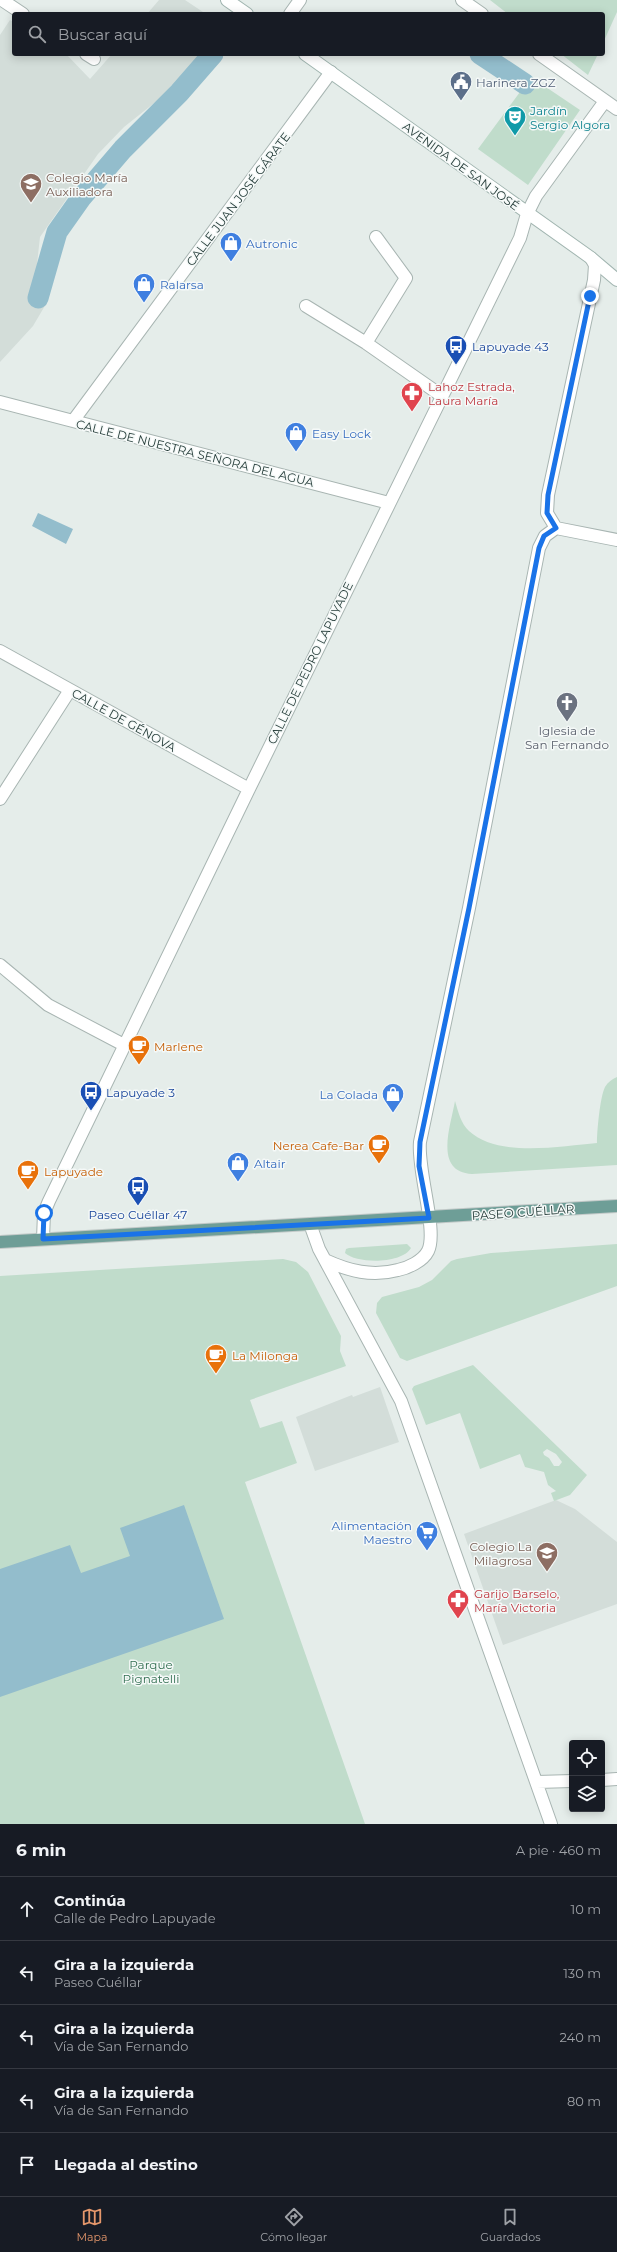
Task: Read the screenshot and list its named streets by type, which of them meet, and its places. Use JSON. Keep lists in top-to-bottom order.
{
  "streets": {
    "main road": ["PASEO CUÉLLAR"],
    "street": [
      "AVENIDA DE SAN JOSÉ",
      "CALLE JUAN JOSÉ GÁRATE",
      "CALLE DE NUESTRA SEÑORA DEL AGUA",
      "CALLE DE PEDRO LAPUYADE",
      "CALLE DE GÉNOVA"
    ]
  },
  "crossings": [
    ["AVENIDA DE SAN JOSÉ", "CALLE JUAN JOSÉ GÁRATE"],
    ["AVENIDA DE SAN JOSÉ", "CALLE DE PEDRO LAPUYADE"],
    ["CALLE JUAN JOSÉ GÁRATE", "CALLE DE NUESTRA SEÑORA DEL AGUA"],
    ["CALLE DE NUESTRA SEÑORA DEL AGUA", "CALLE DE PEDRO LAPUYADE"],
    ["CALLE DE PEDRO LAPUYADE", "CALLE DE GÉNOVA"],
    ["CALLE DE PEDRO LAPUYADE", "PASEO CUÉLLAR"]
  ],
  "parks": ["Parque Pignatelli"],
  "places": {
    "public building": ["Harinera ZGZ"],
    "theatre": ["Jardín Sergio Algora"],
    "school or university": ["Colegio María Auxiliadora", "Colegio La Milagrosa"],
    "shop": [
      "Autronic",
      "Ralarsa",
      "Easy Lock",
      "La Colada",
      "Altair"
    ],
    "bus stop": ["Lapuyade 43", "Lapuyade 3", "Paseo Cuéllar 47"],
    "pharmacy": ["Lahoz Estrada, Laura María", "Garijo Barselo, María Victoria"],
    "church": ["Iglesia de San Fernando"],
    "cafe": [
      "Marlene",
      "Nerea Cafe-Bar",
      "Lapuyade",
      "La Milonga"
    ],
    "supermarket": ["Alimentación Maestro"]
  },
  "page": {
    "search": "Buscar aquí",
    "heading": ["6 min", "A pie · 460 m"],
    "list": [
      ["Continúa", "Calle de Pedro Lapuyade", "10 m"],
      ["Gira a la izquierda", "Paseo Cuéllar", "130 m"],
      ["Gira a la izquierda", "Vía de San Fernando", "240 m"],
      ["Gira a la izquierda", "Vía de San Fernando", "80 m"],
      "Llegada al destino"
    ],
    "nav": ["Mapa", "Cómo llegar", "Guardados"]
  }
}
